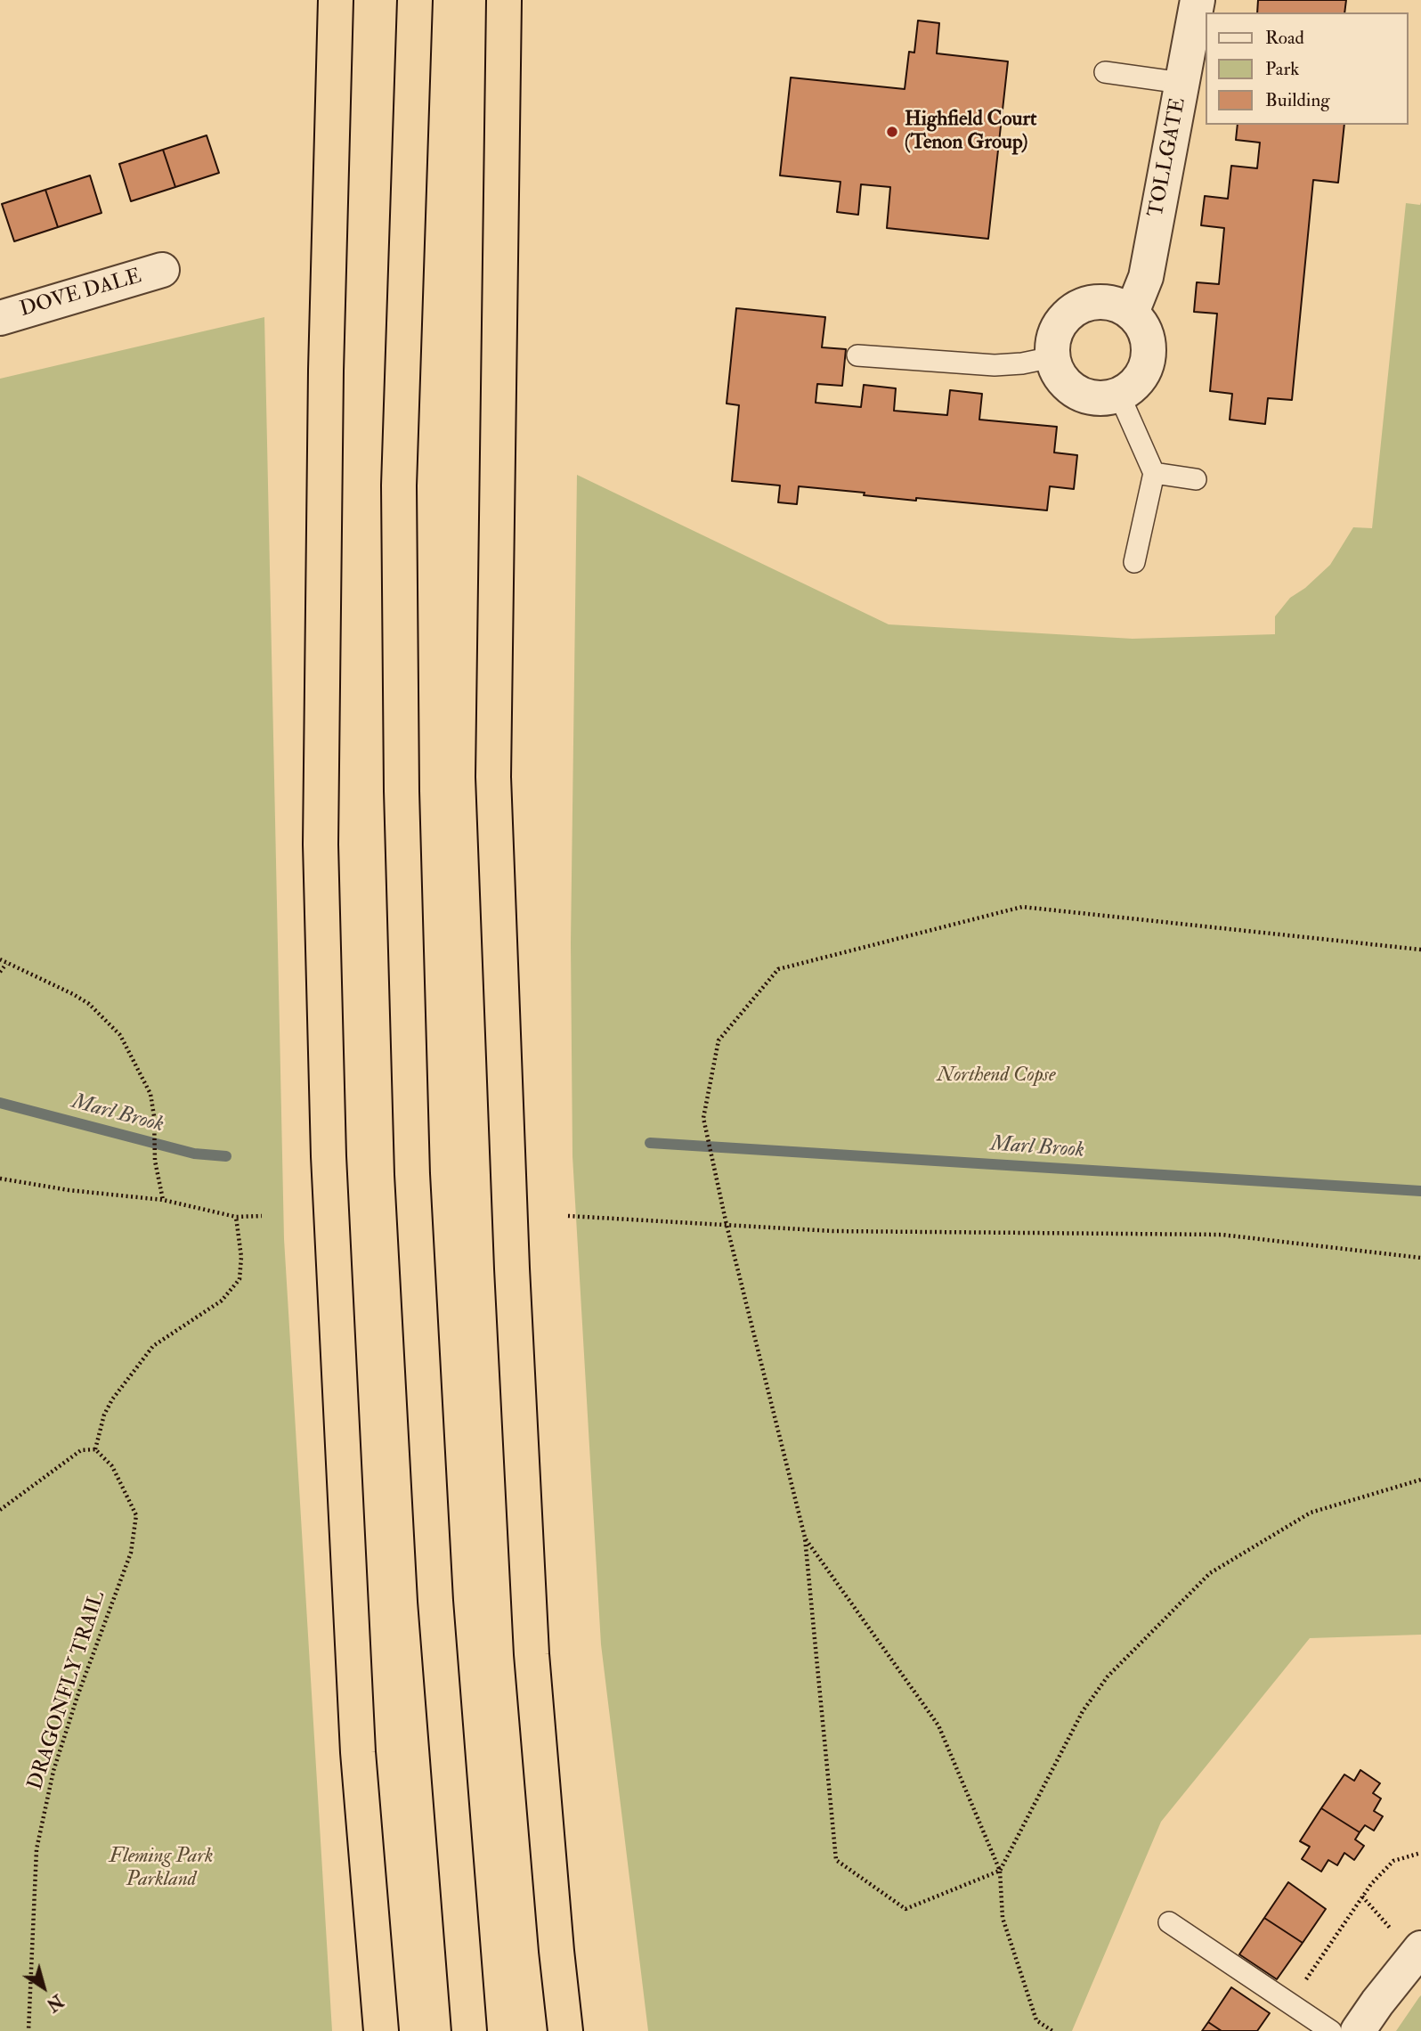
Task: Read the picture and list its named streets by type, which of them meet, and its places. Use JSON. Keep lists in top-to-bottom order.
{
  "streets": {
    "street": ["TOLLGATE", "DOVE DALE"],
    "path": ["DRAGONFLY TRAIL"]
  },
  "water": ["Marl Brook"],
  "parks": ["Northend Copse", "Fleming Park Parkland"],
  "places": ["Highfield Court (Tenon Group)"],
  "legend": ["Road", "Park", "Building"],
  "north": "bottom right"
}
